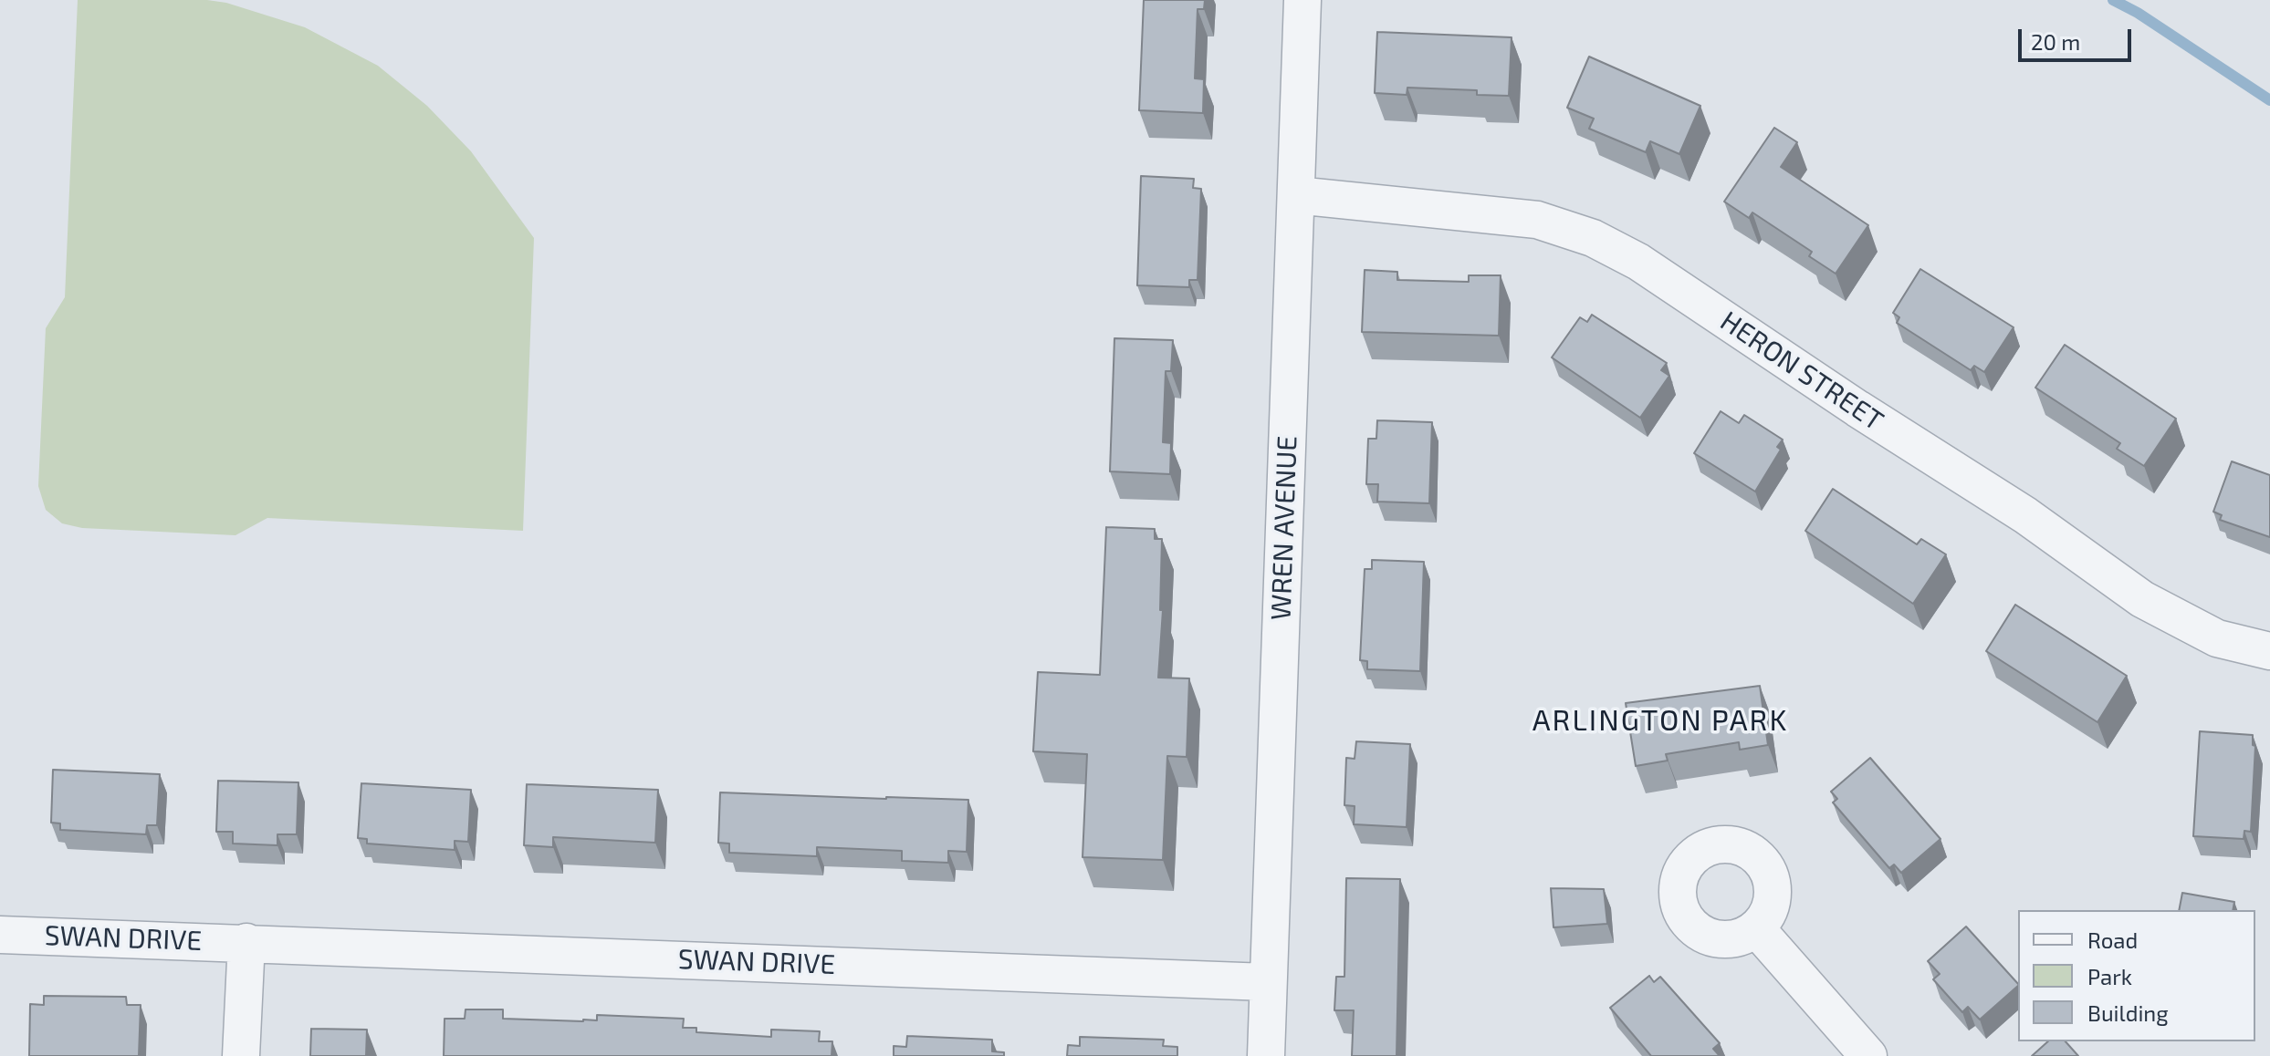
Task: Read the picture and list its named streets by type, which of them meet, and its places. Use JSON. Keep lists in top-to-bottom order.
{
  "streets": {
    "street": ["HERON STREET", "WREN AVENUE", "SWAN DRIVE"]
  },
  "crossings": [
    ["HERON STREET", "WREN AVENUE"],
    ["WREN AVENUE", "SWAN DRIVE"]
  ],
  "districts": ["ARLINGTON PARK"],
  "legend": ["Road", "Park", "Building"],
  "scale_bar": "20 m"
}
